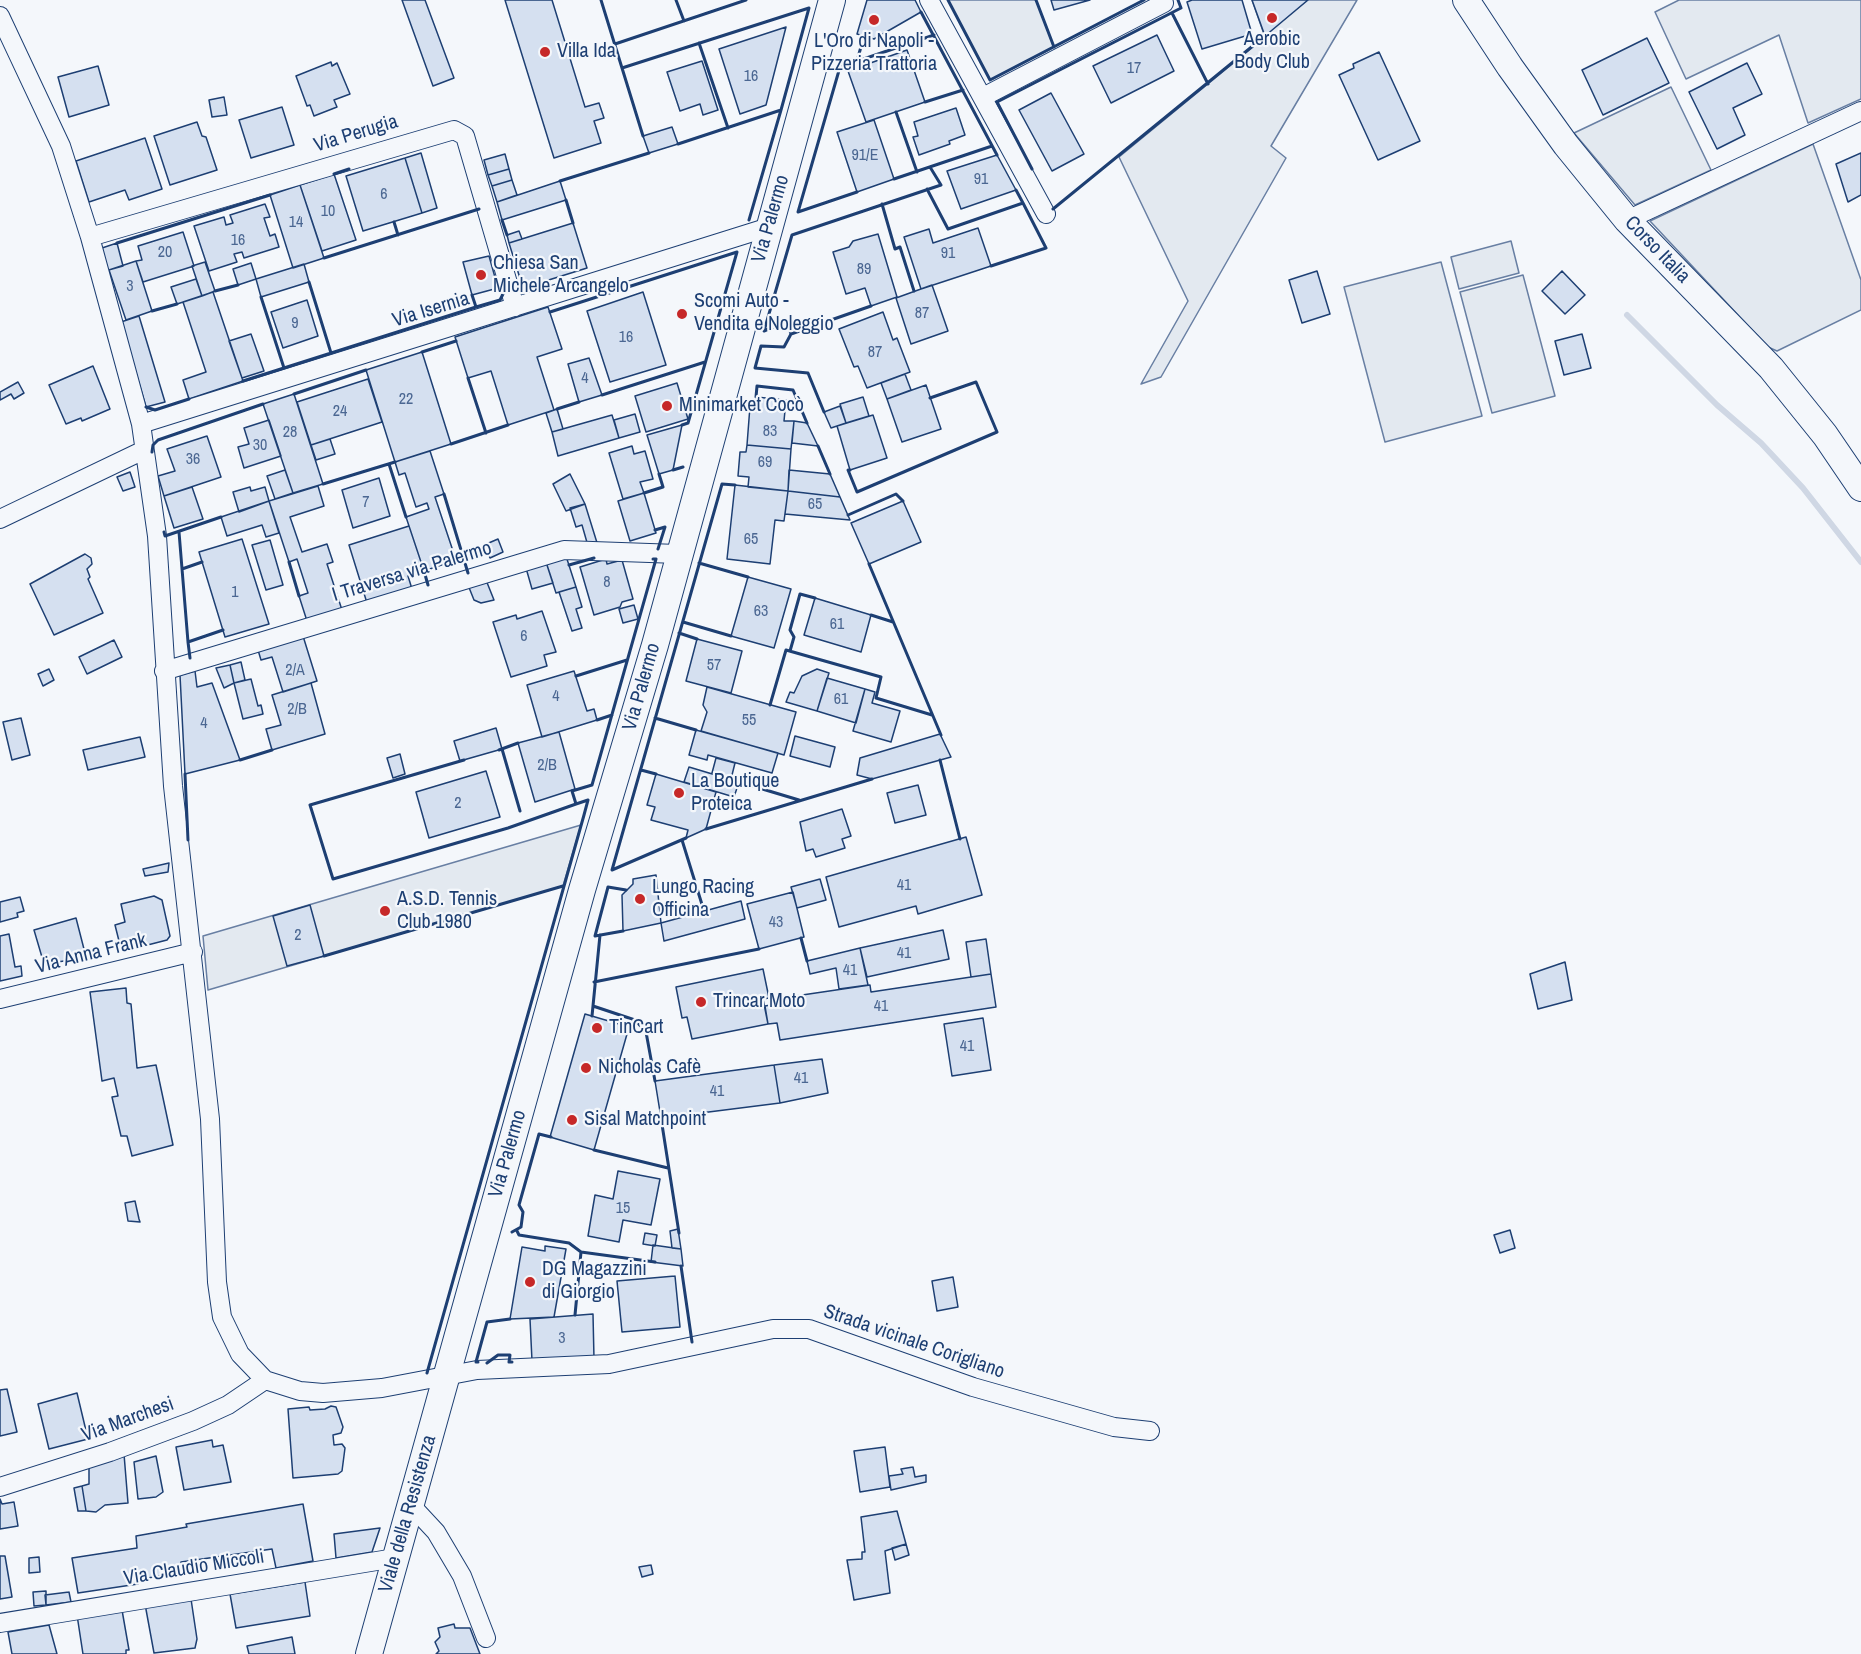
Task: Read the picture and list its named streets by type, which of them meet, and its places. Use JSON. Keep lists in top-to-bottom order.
{
  "streets": {
    "main road": ["Via Palermo", "Corso Italia", "Viale della Resistenza"],
    "street": [
      "Via Perugia",
      "Via Isernia",
      "I Traversa via Palermo",
      "Via Anna Frank",
      "Strada vicinale Corigliano",
      "Via Marchesi",
      "Via Claudio Miccoli"
    ]
  },
  "crossings": [
    ["Via Perugia", "Via Isernia"],
    ["Via Palermo", "Via Isernia"],
    ["Via Palermo", "I Traversa via Palermo"],
    ["Via Palermo", "Strada vicinale Corigliano"],
    ["Via Palermo", "Viale della Resistenza"],
    ["Strada vicinale Corigliano", "Via Marchesi"],
    ["Strada vicinale Corigliano", "Viale della Resistenza"],
    ["Viale della Resistenza", "Via Claudio Miccoli"]
  ],
  "places": [
    "Aerobic Body Club",
    "L'Oro di Napoli - Pizzeria Trattoria",
    "Villa Ida",
    "Chiesa San Michele Arcangelo",
    "Scomi Auto - Vendita e Noleggio",
    "Minimarket Cocò",
    "La Boutique Proteica",
    "Lungo Racing Officina",
    "A.S.D. Tennis Club 1980",
    "Trincar Moto",
    "TinCart",
    "Nicholas Cafè",
    "Sisal Matchpoint",
    "DG Magazzini di Giorgio"
  ],
  "house_numbers": [
    "17",
    "16",
    "91/E",
    "91",
    "6",
    "10",
    "14",
    "16",
    "20",
    "91",
    "89",
    "3",
    "87",
    "9",
    "16",
    "87",
    "4",
    "22",
    "24",
    "83",
    "28",
    "30",
    "36",
    "69",
    "7",
    "65",
    "65",
    "8",
    "1",
    "63",
    "61",
    "6",
    "57",
    "2/A",
    "4",
    "61",
    "2/B",
    "55",
    "4",
    "2/B",
    "2",
    "41",
    "43",
    "2",
    "41",
    "41",
    "41",
    "41",
    "41",
    "41",
    "15",
    "3"
  ]
}
